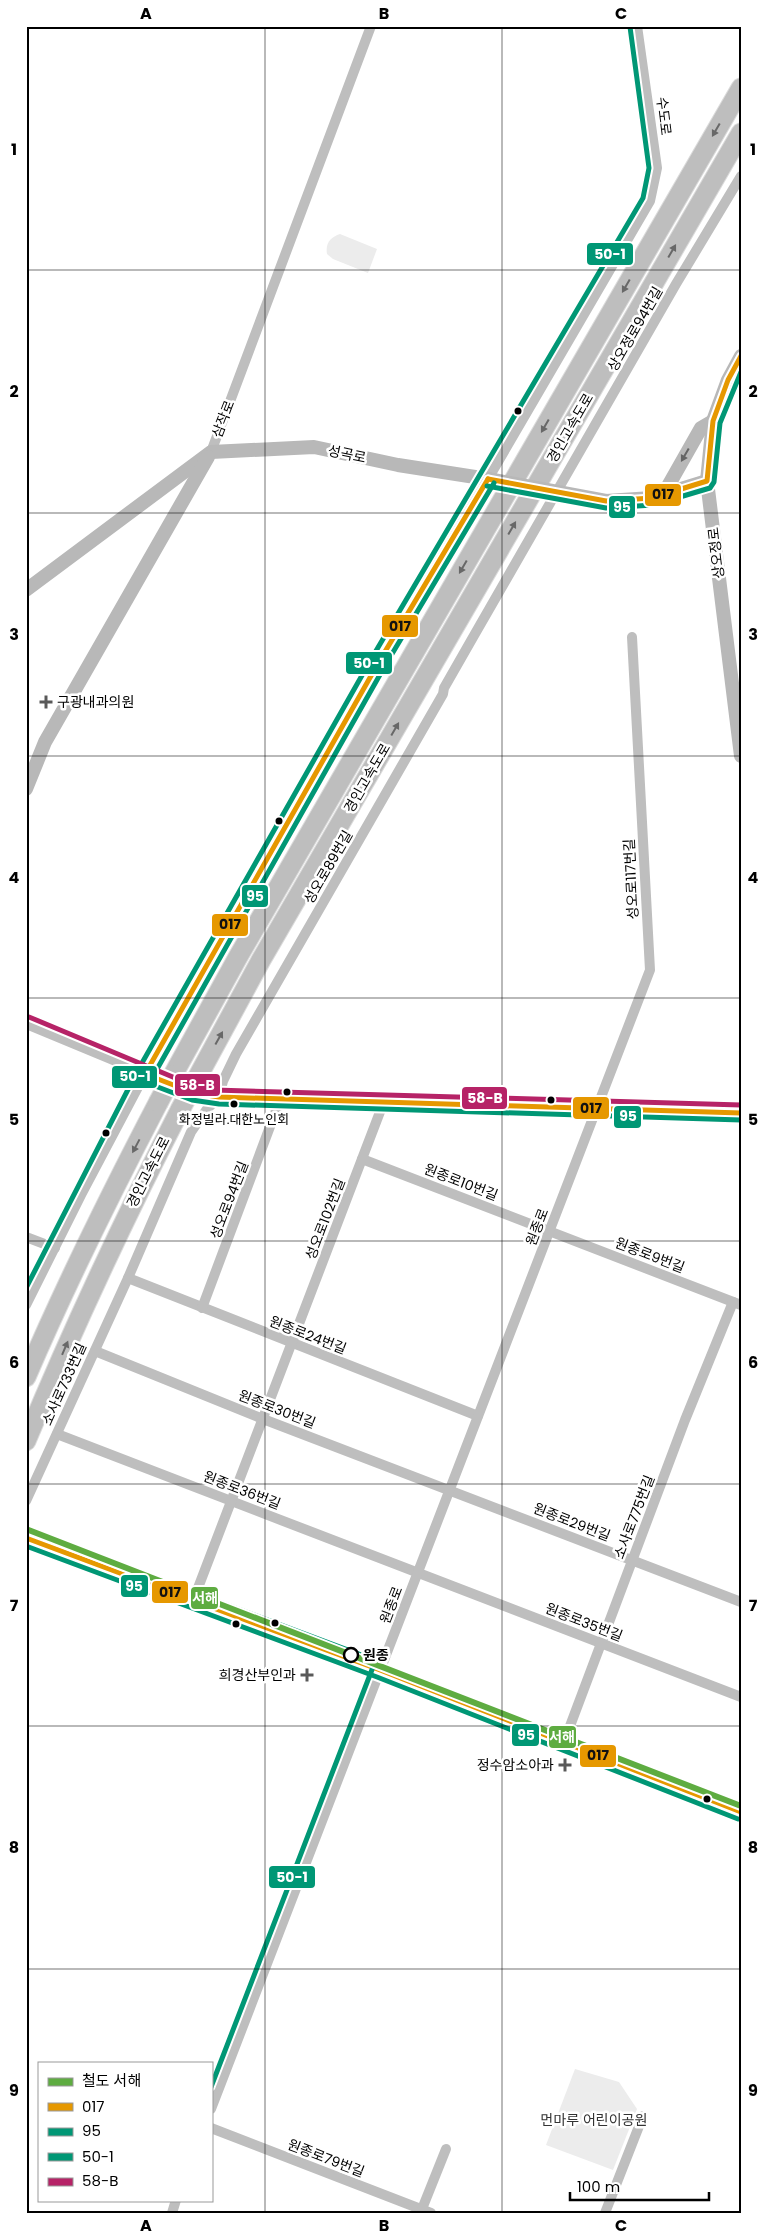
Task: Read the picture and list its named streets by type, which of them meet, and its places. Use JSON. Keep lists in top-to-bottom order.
{
  "streets": {
    "highway": ["경인고속도로"],
    "street": [
      "수도로",
      "상오정로94번길",
      "삼작로",
      "성곡로",
      "상오정로",
      "성오로89번길",
      "성오로117번길",
      "원종로10번길",
      "성오로94번길",
      "성오로102번길",
      "원종로",
      "원종로9번길",
      "원종로24번길",
      "소사로733번길",
      "원종로30번길",
      "원종로36번길",
      "소사로775번길",
      "원종로29번길",
      "원종로35번길",
      "원종로79번길"
    ]
  },
  "crossings": [
    ["수도로", "성곡로"],
    ["상오정로94번길", "성오로89번길"],
    ["삼작로", "성곡로"],
    ["성곡로", "상오정로"],
    ["성오로89번길", "소사로733번길"],
    ["성오로117번길", "원종로"],
    ["원종로10번길", "성오로102번길"],
    ["원종로10번길", "원종로"],
    ["원종로10번길", "원종로9번길"],
    ["성오로94번길", "원종로24번길"],
    ["성오로102번길", "원종로24번길"],
    ["성오로102번길", "원종로30번길"],
    ["성오로102번길", "원종로36번길"],
    ["원종로", "원종로9번길"],
    ["원종로", "원종로24번길"],
    ["원종로", "원종로30번길"],
    ["원종로", "원종로36번길"],
    ["원종로", "원종로29번길"],
    ["원종로", "원종로35번길"],
    ["원종로9번길", "소사로775번길"],
    ["원종로24번길", "소사로733번길"],
    ["소사로733번길", "원종로30번길"],
    ["소사로733번길", "원종로36번길"],
    ["원종로30번길", "원종로29번길"],
    ["원종로36번길", "원종로35번길"],
    ["소사로775번길", "원종로29번길"],
    ["소사로775번길", "원종로35번길"]
  ],
  "parks": ["먼마루 어린이공원"],
  "places": {
    "health": ["구광내과의원", "희경산부인과", "정수암소아과"],
    "other": ["화정빌라.대한노인회", "원종"]
  },
  "lines": [
    "transit line 50-1",
    "transit line 017",
    "transit line 95",
    "transit line 58-B",
    "rail line 서해"
  ],
  "legend": [
    "철도 서해",
    "017",
    "95",
    "50-1",
    "58-B"
  ],
  "scale_bar": "100 m",
  "grid": {
    "columns": ["A", "B", "C"],
    "rows": [
      "1",
      "2",
      "3",
      "4",
      "5",
      "6",
      "7",
      "8",
      "9"
    ]
  }
}
